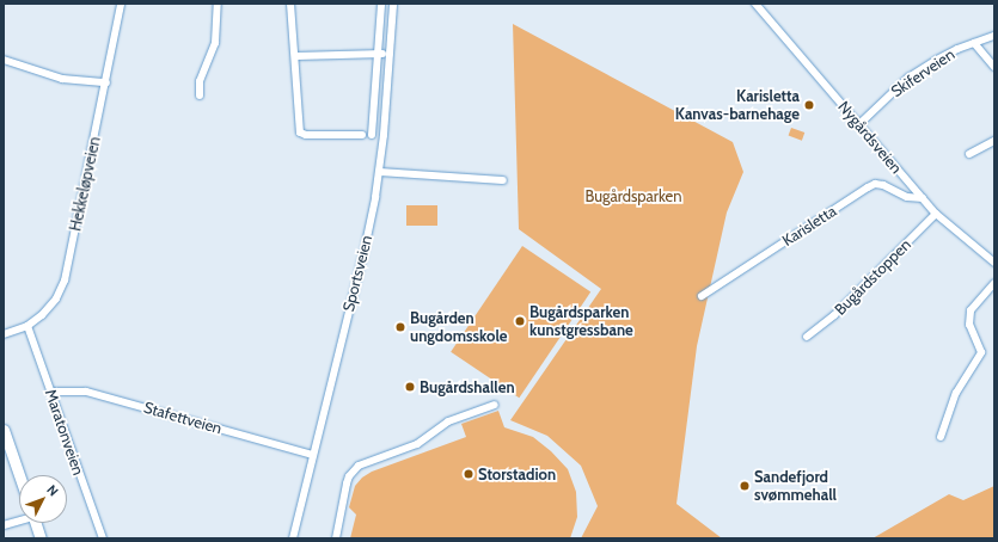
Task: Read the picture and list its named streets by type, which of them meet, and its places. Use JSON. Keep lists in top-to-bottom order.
{
  "streets": {
    "street": [
      "Skiferveien",
      "Nygårdsveien",
      "Hekkeløpveien",
      "Karisletta",
      "Sportsveien",
      "Bugårdstoppen",
      "Stafettveien",
      "Maratonveien"
    ]
  },
  "crossings": [
    ["Skiferveien", "Nygårdsveien"],
    ["Nygårdsveien", "Karisletta"],
    ["Nygårdsveien", "Bugårdstoppen"],
    ["Hekkeløpveien", "Maratonveien"],
    ["Sportsveien", "Stafettveien"],
    ["Stafettveien", "Maratonveien"]
  ],
  "parks": ["Bugårdsparken"],
  "places": [
    "Karisletta Kanvas-barnehage",
    "Bugårdsparken kunstgressbane",
    "Bugården ungdomsskole",
    "Bugårdshallen",
    "Storstadion",
    "Sandefjord svømmehall"
  ],
  "north": "top right"
}
